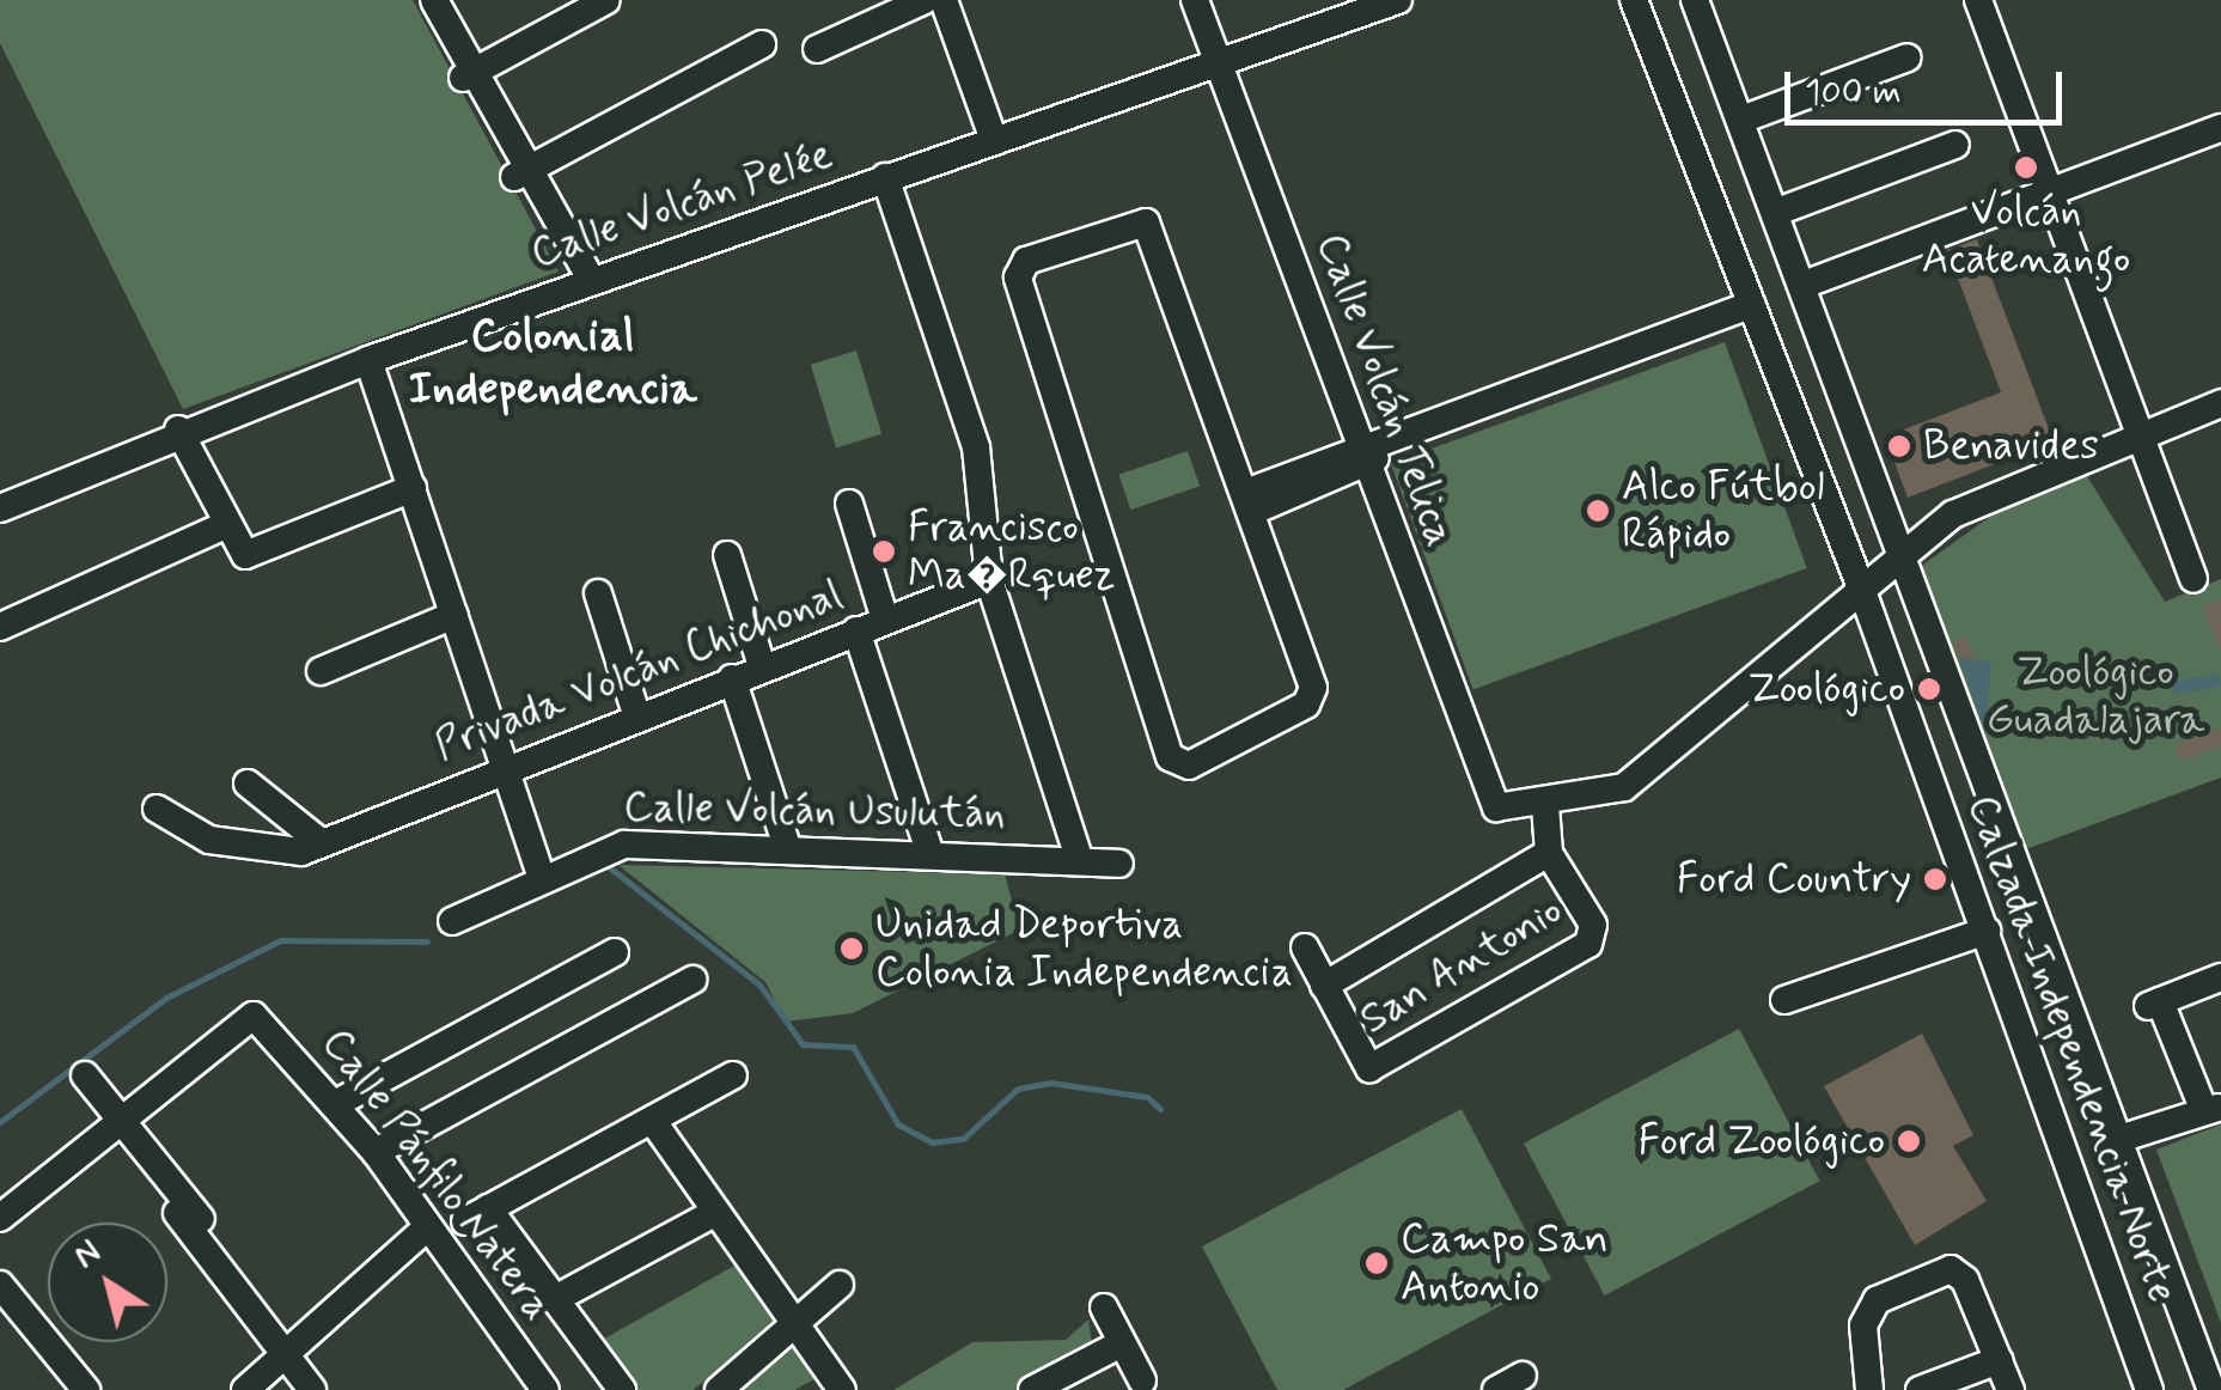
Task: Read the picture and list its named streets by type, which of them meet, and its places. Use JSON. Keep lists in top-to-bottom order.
{
  "streets": {
    "street": [
      "Calle Volcán Pelée",
      "Calle Volcán Telica",
      "Privada Volcán Chichonal",
      "Calle Volcán Usulután",
      "San Antonio",
      "Calzada Independencia Norte",
      "Calle Pánfilo Natera"
    ]
  },
  "crossings": [
    ["Calle Volcán Pelée", "Calle Volcán Telica"],
    ["Calle Volcán Telica", "San Antonio"]
  ],
  "districts": ["Colonial Independencia"],
  "parks": ["Zoológico Guadalajara"],
  "places": [
    "Volcán Acatenango",
    "Benavides",
    "Alco Fútbol Rápido",
    "Francisco Ma�Rquez",
    "Zoológico",
    "Ford Country",
    "Unidad Deportiva Colonia Independencia",
    "Ford Zoológico",
    "Campo San Antonio"
  ],
  "scale_bar": "100 m",
  "north": "top left"
}
